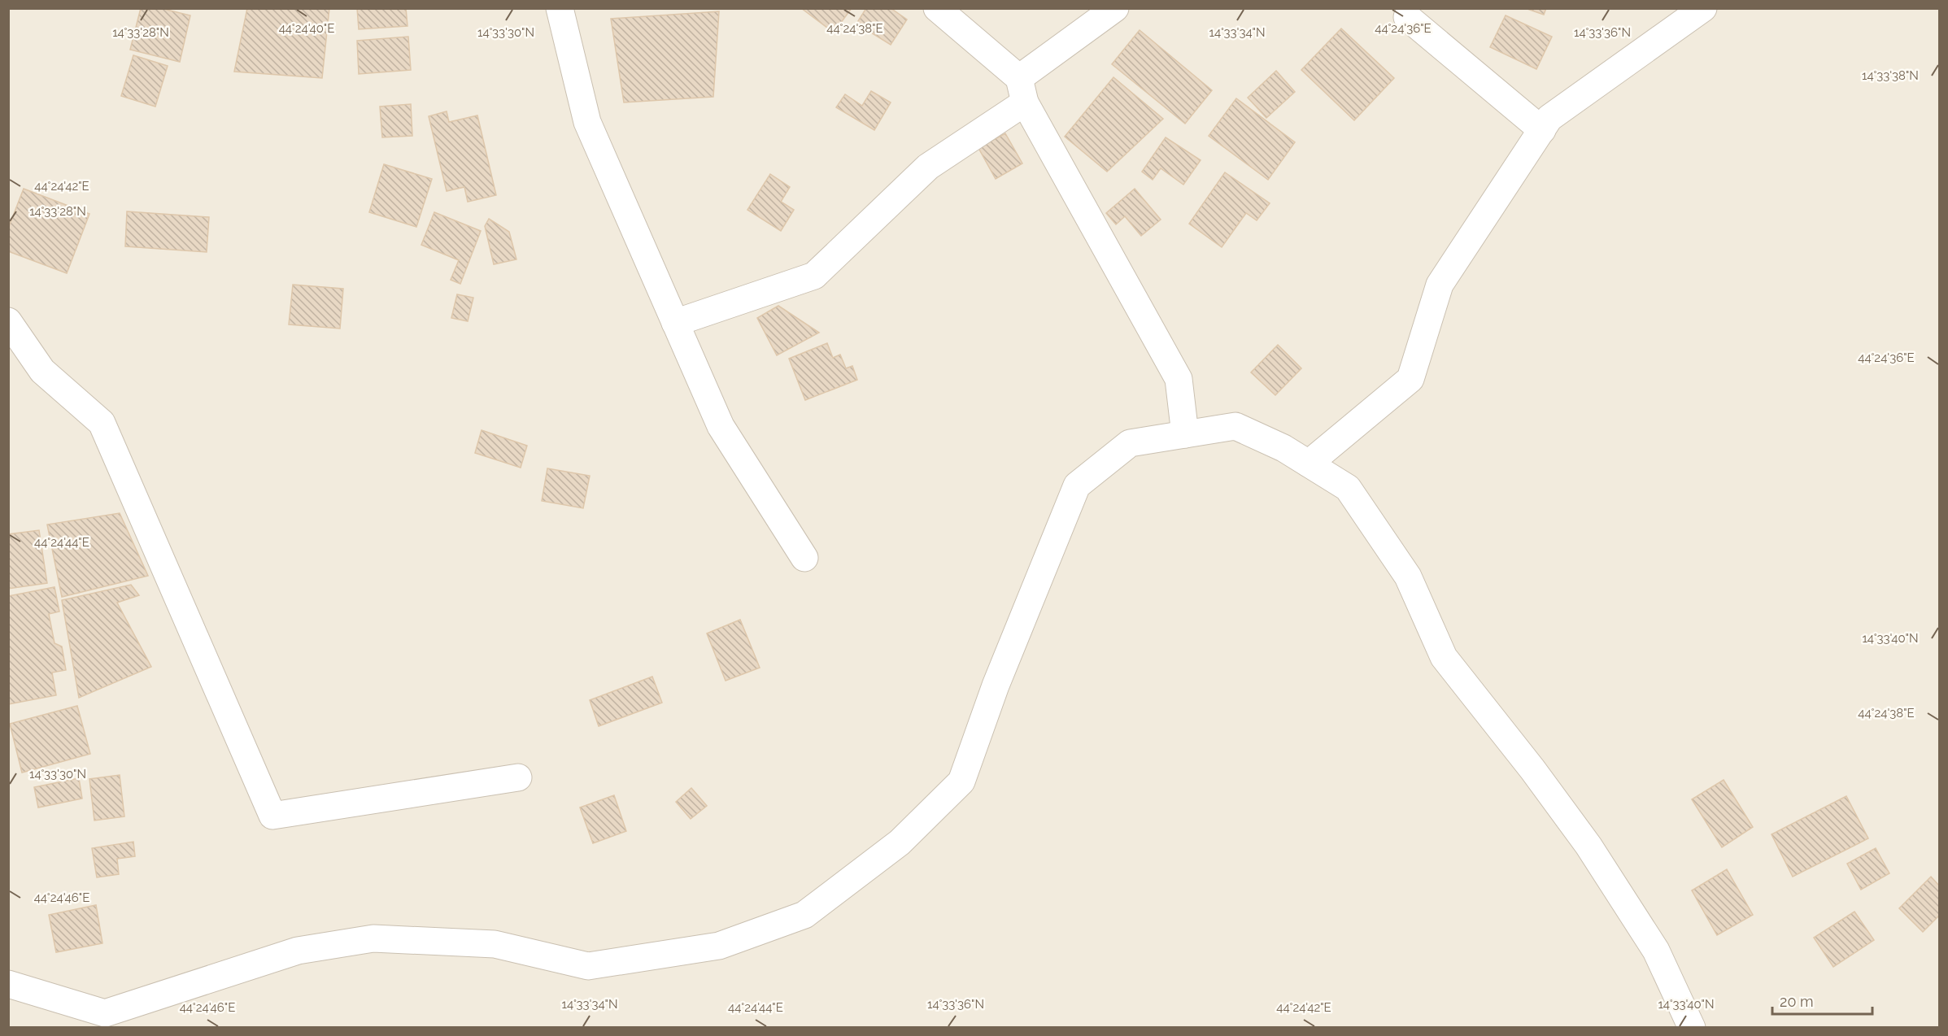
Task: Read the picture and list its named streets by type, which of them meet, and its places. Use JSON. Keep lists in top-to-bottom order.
{
  "scale_bar": "20 m",
  "coordinates": [
    "44°24'40\"E",
    "44°24'36\"E",
    "44°24'38\"E",
    "14°33'36\"N",
    "14°33'28\"N",
    "14°33'30\"N",
    "14°33'34\"N",
    "14°33'38\"N",
    "44°24'42\"E",
    "44°24'44\"E",
    "14°33'40\"N",
    "44°24'46\"E"
  ]
}
